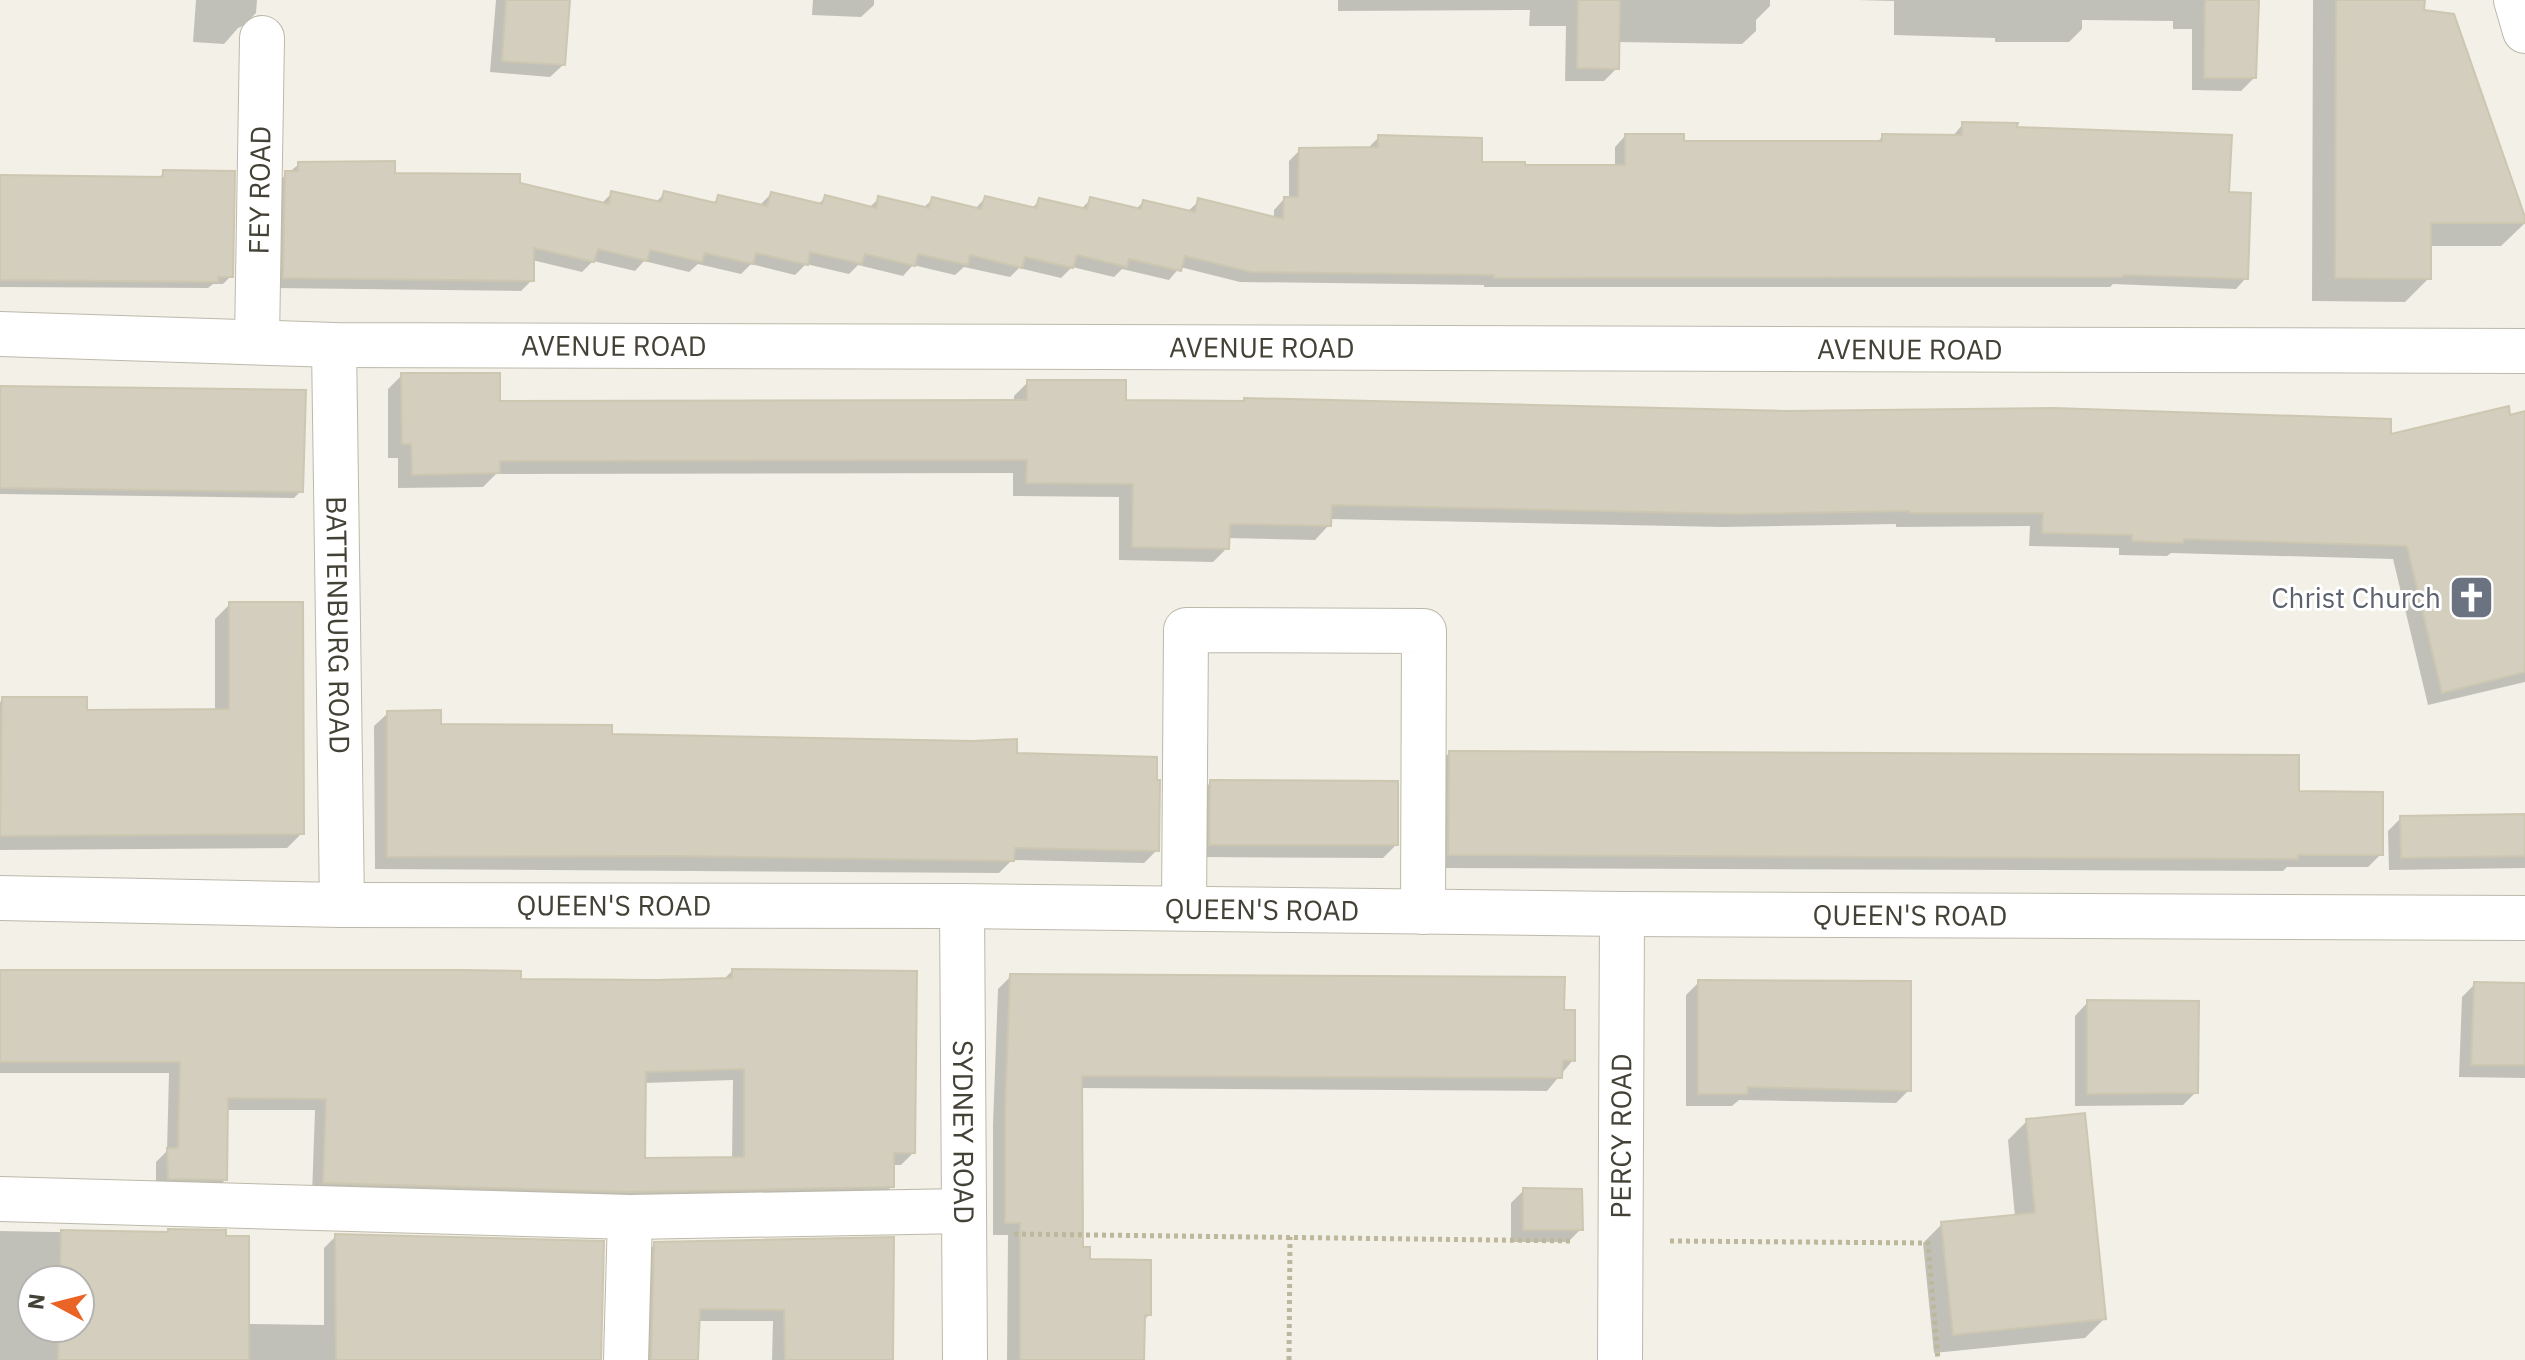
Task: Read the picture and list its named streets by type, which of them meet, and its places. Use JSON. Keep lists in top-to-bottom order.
{
  "streets": {
    "street": [
      "FEY ROAD",
      "AVENUE ROAD",
      "BATTENBURG ROAD",
      "QUEEN'S ROAD",
      "SYDNEY ROAD",
      "PERCY ROAD"
    ]
  },
  "crossings": [
    ["FEY ROAD", "AVENUE ROAD"],
    ["AVENUE ROAD", "BATTENBURG ROAD"],
    ["BATTENBURG ROAD", "QUEEN'S ROAD"],
    ["QUEEN'S ROAD", "SYDNEY ROAD"],
    ["QUEEN'S ROAD", "PERCY ROAD"]
  ],
  "places": {
    "church": ["Christ Church"]
  },
  "north": "left"
}
